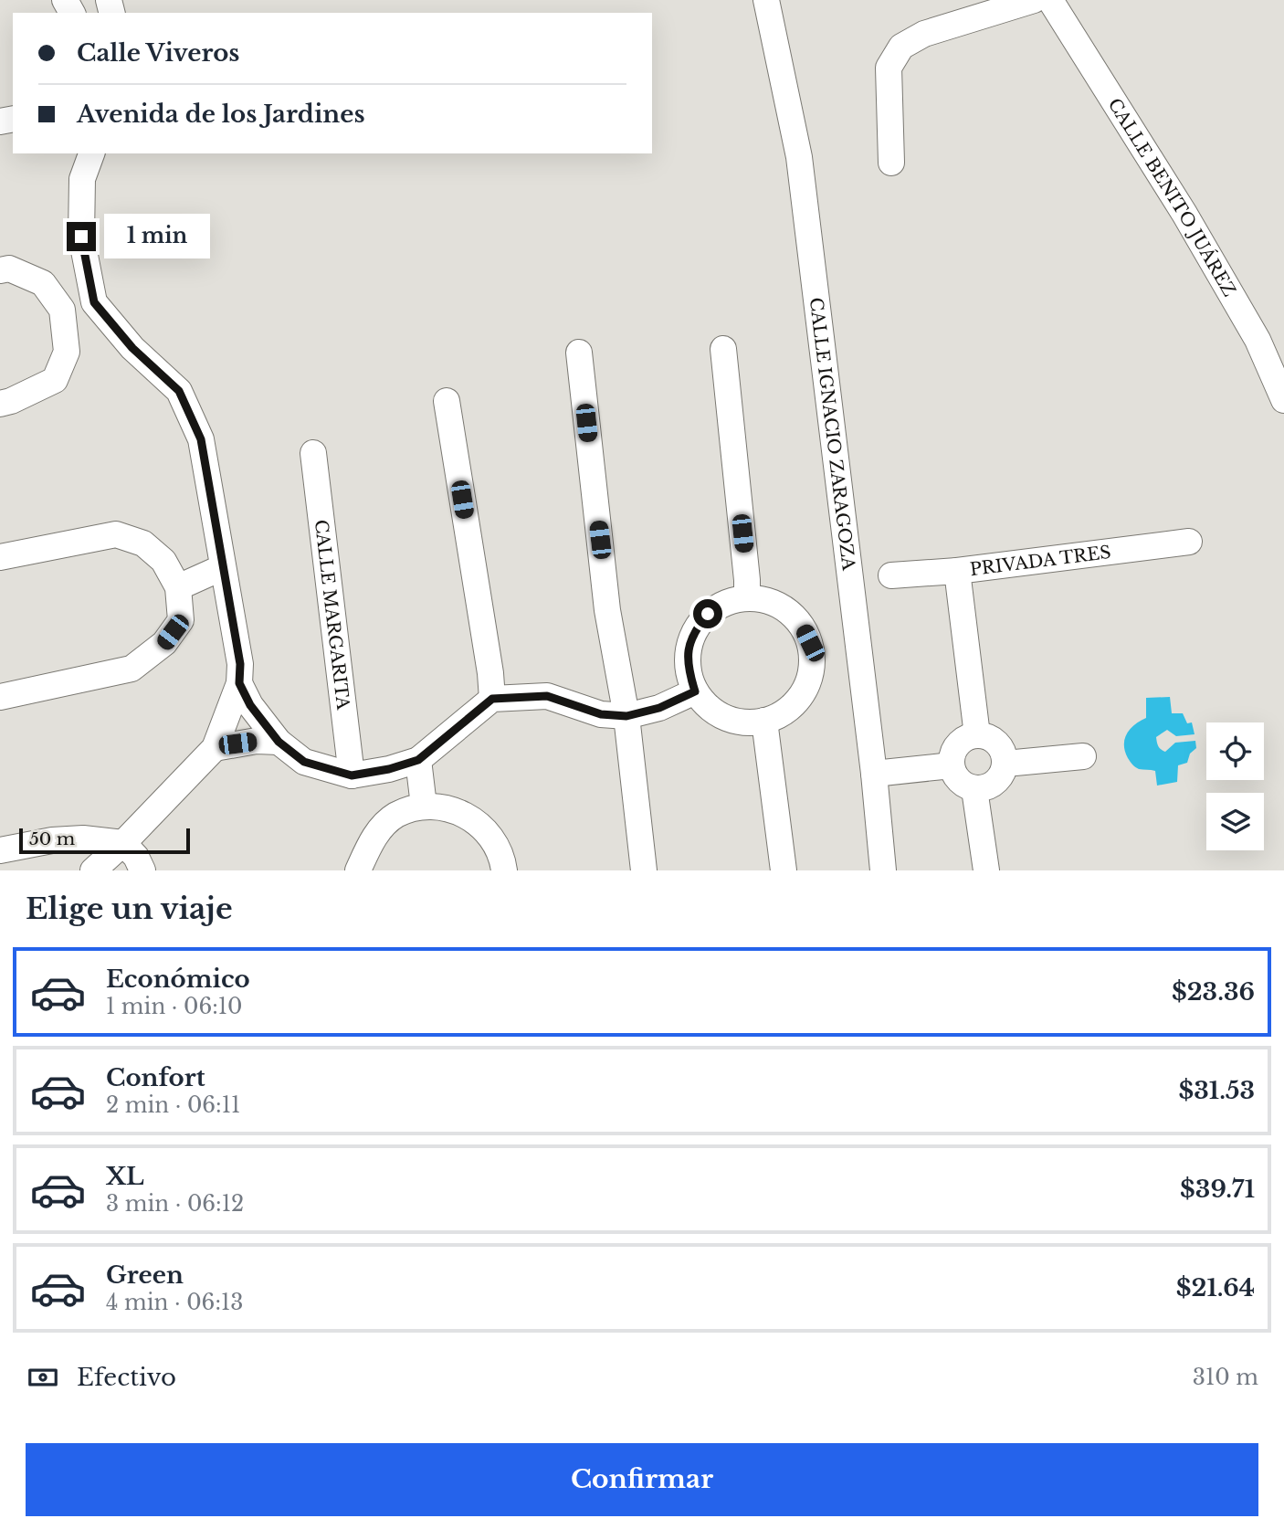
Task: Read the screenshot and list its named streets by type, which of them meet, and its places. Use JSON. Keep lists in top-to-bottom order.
{
  "streets": {
    "street": [
      "CALLE BENITO JUÁREZ",
      "CALLE IGNACIO ZARAGOZA",
      "PRIVADA TRES",
      "CALLE MARGARITA"
    ]
  },
  "scale_bar": "50 m",
  "page": {
    "banner": ["Calle Viveros", "Avenida de los Jardines"],
    "bubble": "1 min",
    "scale": "50 m",
    "heading": "Elige un viaje",
    "list": [
      {
        "name": "Económico",
        "note": "1 min · 06:10",
        "value": "$23.36"
      },
      {
        "name": "Confort",
        "note": "2 min · 06:11",
        "value": "$31.53"
      },
      {
        "name": "XL",
        "note": "3 min · 06:12",
        "value": "$39.71"
      },
      {
        "name": "Green",
        "note": "4 min · 06:13",
        "value": "$21.64"
      }
    ],
    "pay": ["Efectivo", "310 m"],
    "buttons": "Confirmar"
  }
}
